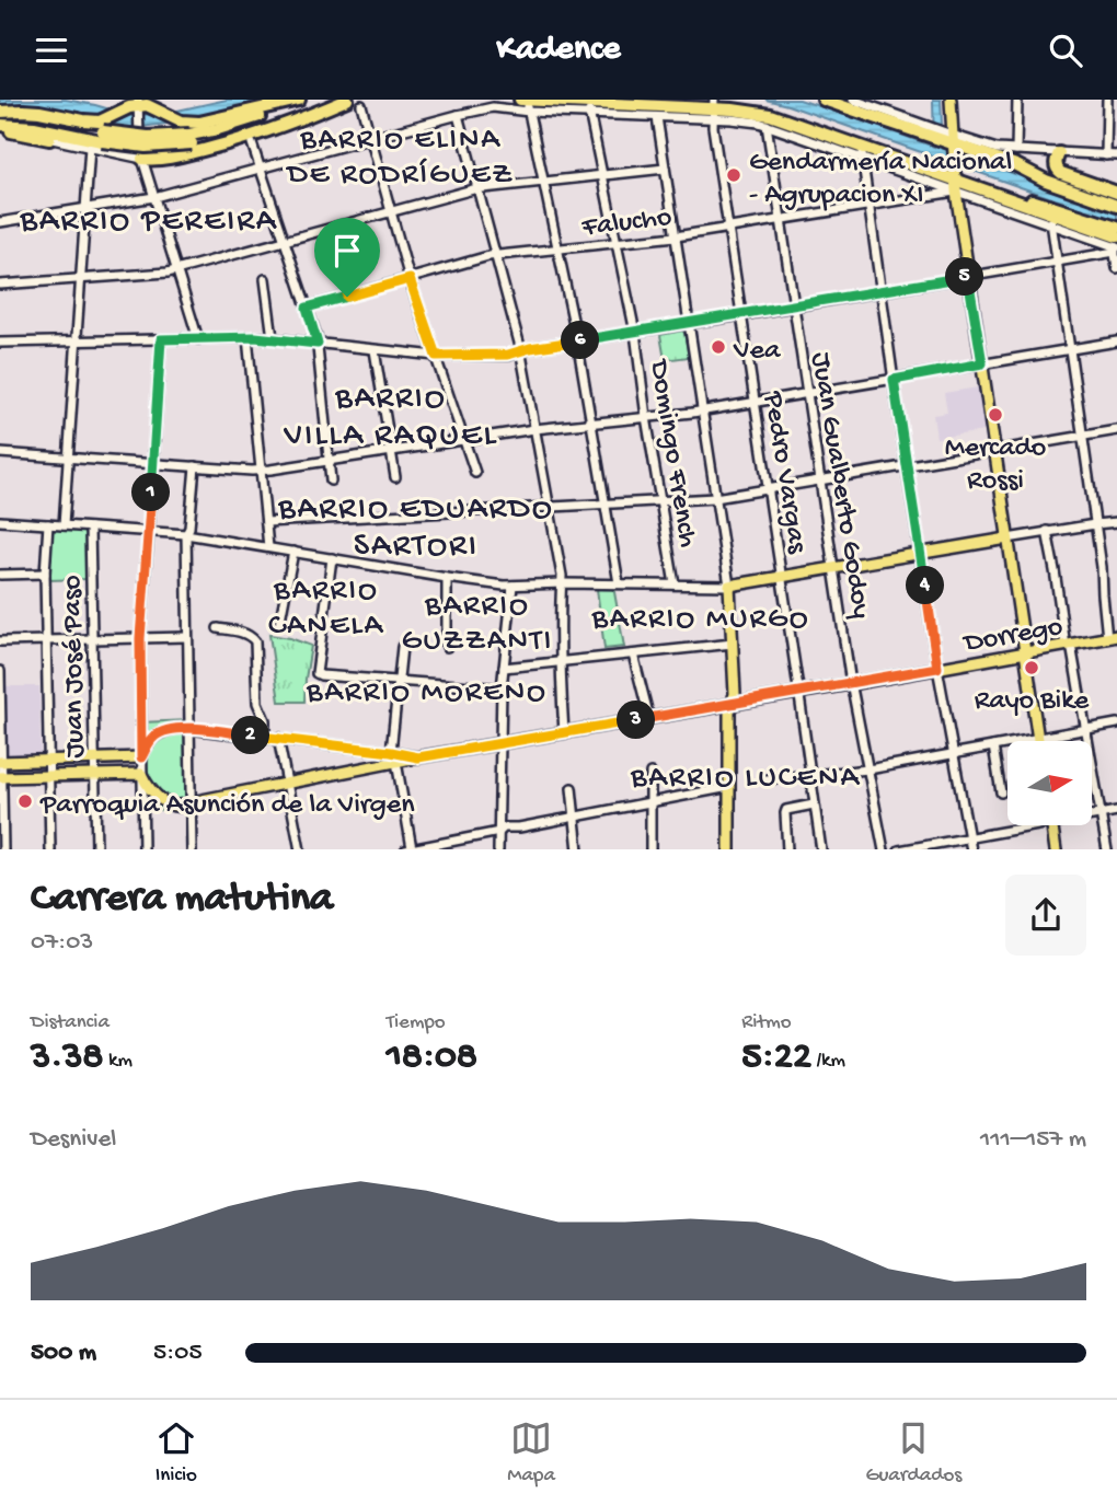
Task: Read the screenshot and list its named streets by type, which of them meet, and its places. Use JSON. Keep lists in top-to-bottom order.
{
  "streets": {
    "main road": ["Dorrego"],
    "street": [
      "Falucho",
      "Domingo French",
      "Pedro Vargas",
      "Juan Gualberto Godoy",
      "Juan José Paso"
    ]
  },
  "crossings": [
    ["Falucho", "Domingo French"],
    ["Falucho", "Pedro Vargas"],
    ["Falucho", "Juan Gualberto Godoy"],
    ["Pedro Vargas", "Dorrego"],
    ["Juan Gualberto Godoy", "Dorrego"]
  ],
  "districts": [
    "BARRIO ELINA DE RODRÍGUEZ",
    "BARRIO PEREIRA",
    "BARRIO VILLA RAQUEL",
    "BARRIO EDUARDO SARTORI",
    "BARRIO CANELA",
    "BARRIO GUZZANTI",
    "BARRIO MURGO",
    "BARRIO MORENO",
    "BARRIO LUCENA"
  ],
  "places": [
    "Gendarmería Nacional - Agrupacion XI",
    "Vea",
    "Mercado Rossi",
    "Rayo Bike",
    "Parroquia Asunción de la Virgen"
  ],
  "north": "right",
  "page": {
    "header": "Kadence",
    "pins": [
      "5",
      "6",
      "1",
      "4",
      "3",
      "2"
    ],
    "heading": ["Carrera matutina", "07:03"],
    "stats": [
      ["Distancia", "3.38 km"],
      ["Tiempo", "18:08"],
      ["Ritmo", "5:22 /km"]
    ],
    "chart": ["Desnivel", "111–157 m"],
    "list": [
      {
        "name": "500 m",
        "note": "5:05"
      }
    ],
    "tabs": ["Inicio", "Mapa", "Guardados"]
  }
}
